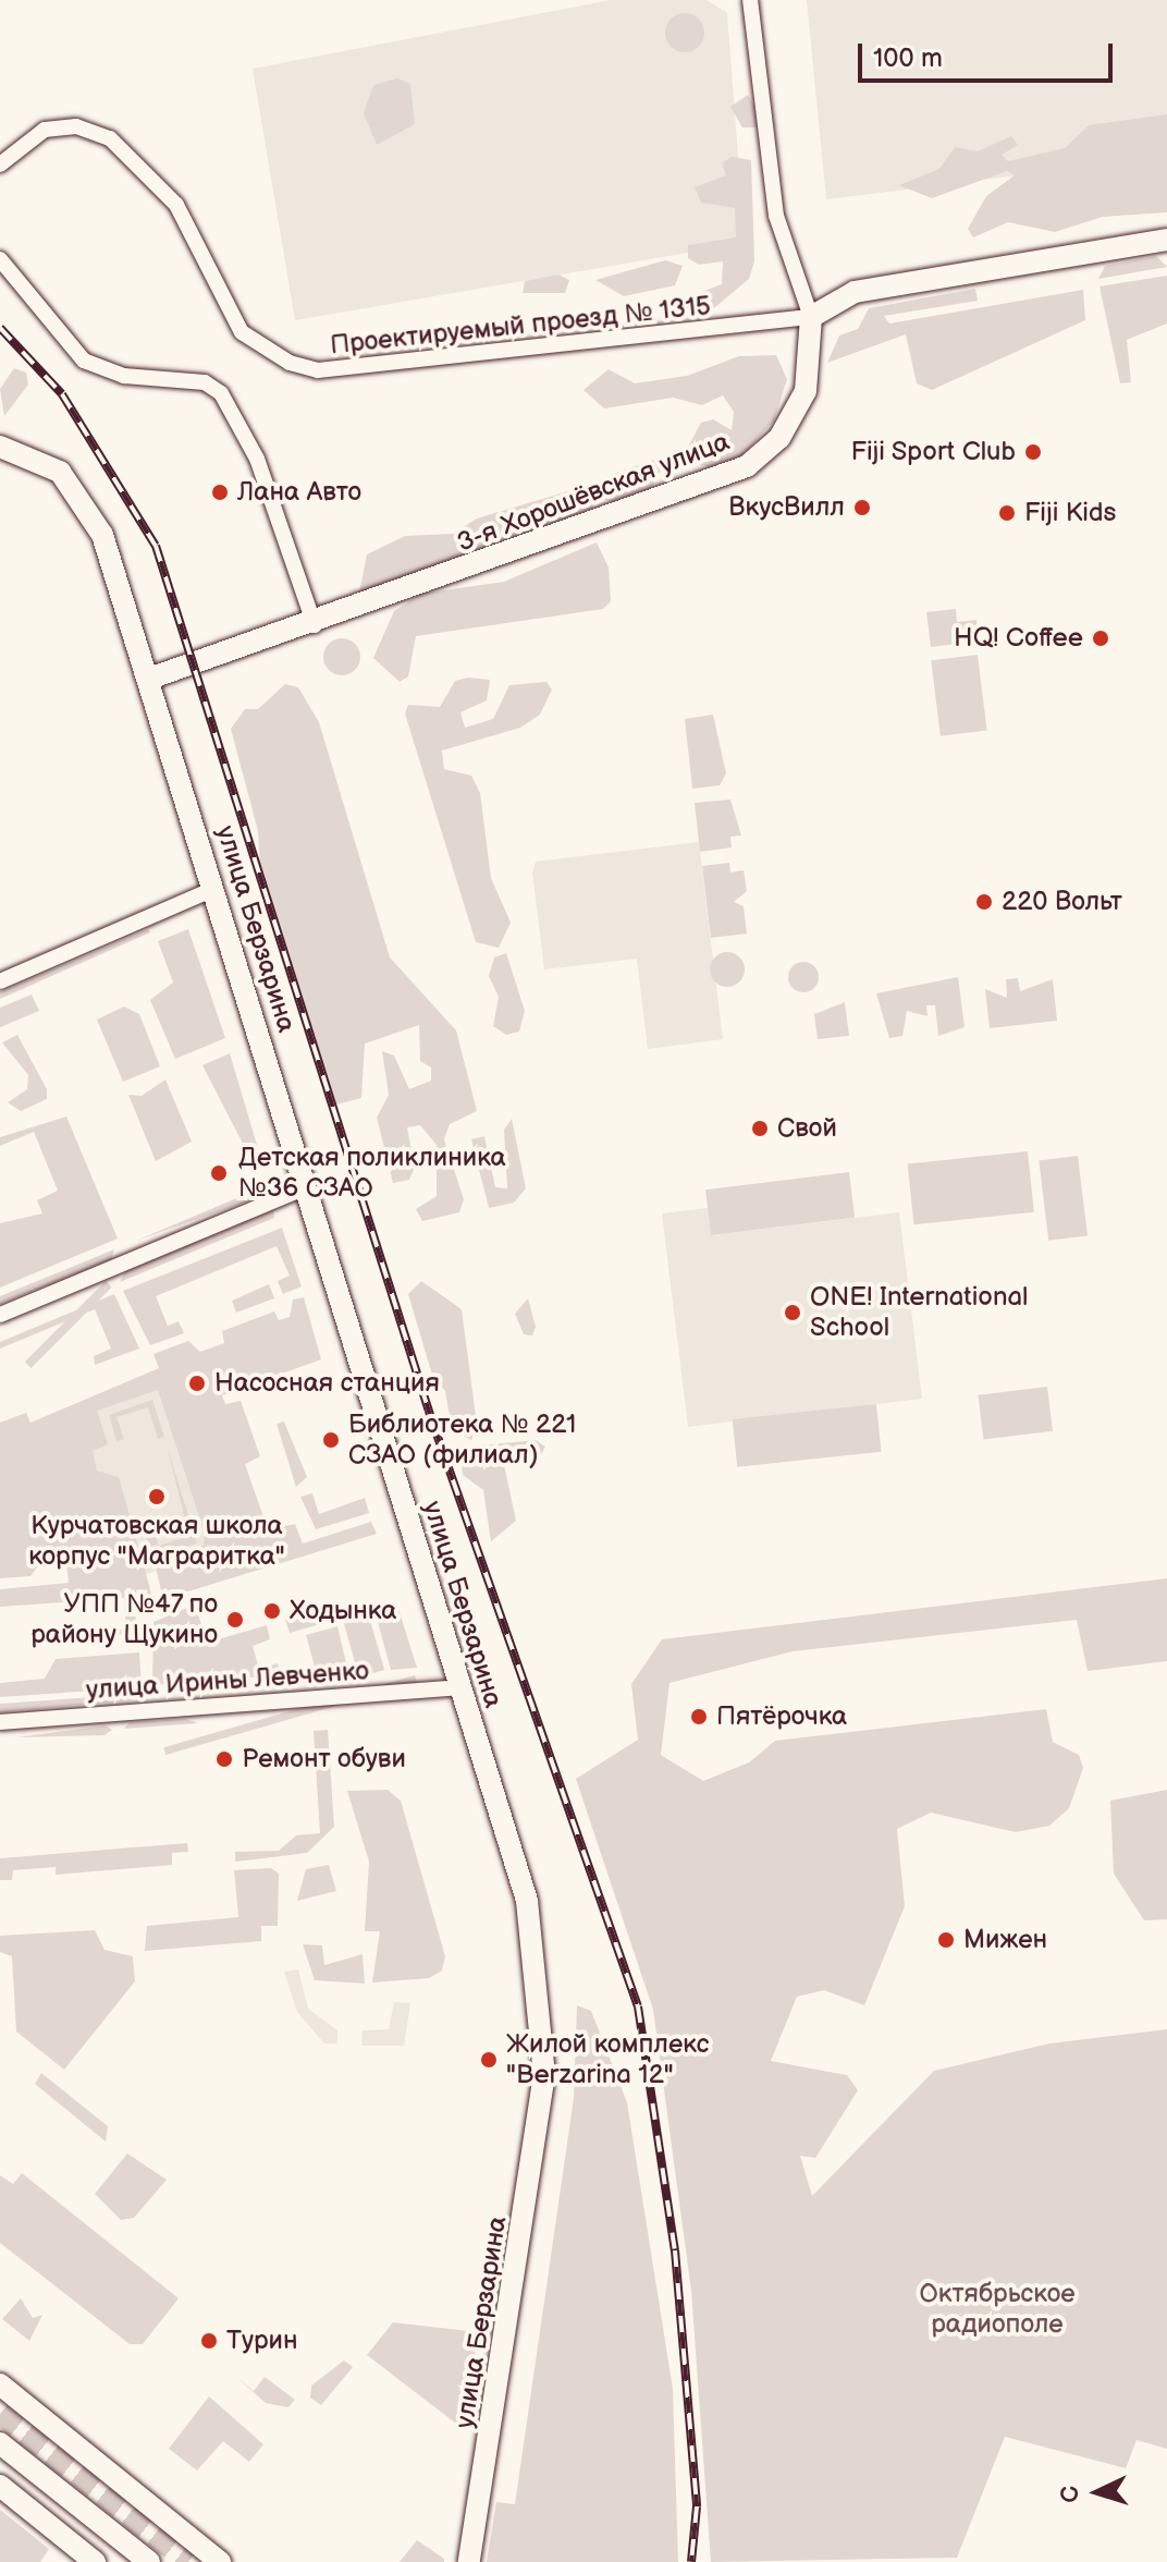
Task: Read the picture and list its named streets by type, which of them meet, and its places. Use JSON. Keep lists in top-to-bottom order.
{
  "streets": {
    "street": [
      "Проектируемый проезд № 1315",
      "3-я Хорошёвская улица",
      "улица Берзарина",
      "улица Ирины Левченко"
    ]
  },
  "crossings": [
    ["Проектируемый проезд № 1315", "3-я Хорошёвская улица"],
    ["3-я Хорошёвская улица", "улица Берзарина"],
    ["улица Берзарина", "улица Ирины Левченко"]
  ],
  "parks": ["Октябрьское радиополе"],
  "places": [
    "Fiji Sport Club",
    "Лана Авто",
    "ВкусВилл",
    "Fiji Kids",
    "HQ! Coffee",
    "220 Вольт",
    "Свой",
    "Детская поликлиника №36 СЗАО",
    "ONE! International School",
    "Насосная станция",
    "Библиотека № 221 СЗАО (филиал)",
    "Курчатовская школа корпус \"Маграритка\"",
    "Ходынка",
    "УПП №47 по району Щукино",
    "Пятёрочка",
    "Ремонт обуви",
    "Мижен",
    "Жилой комплекс \"Berzarina 12\"",
    "Турин"
  ],
  "scale_bar": "100 m",
  "north": "left"
}
